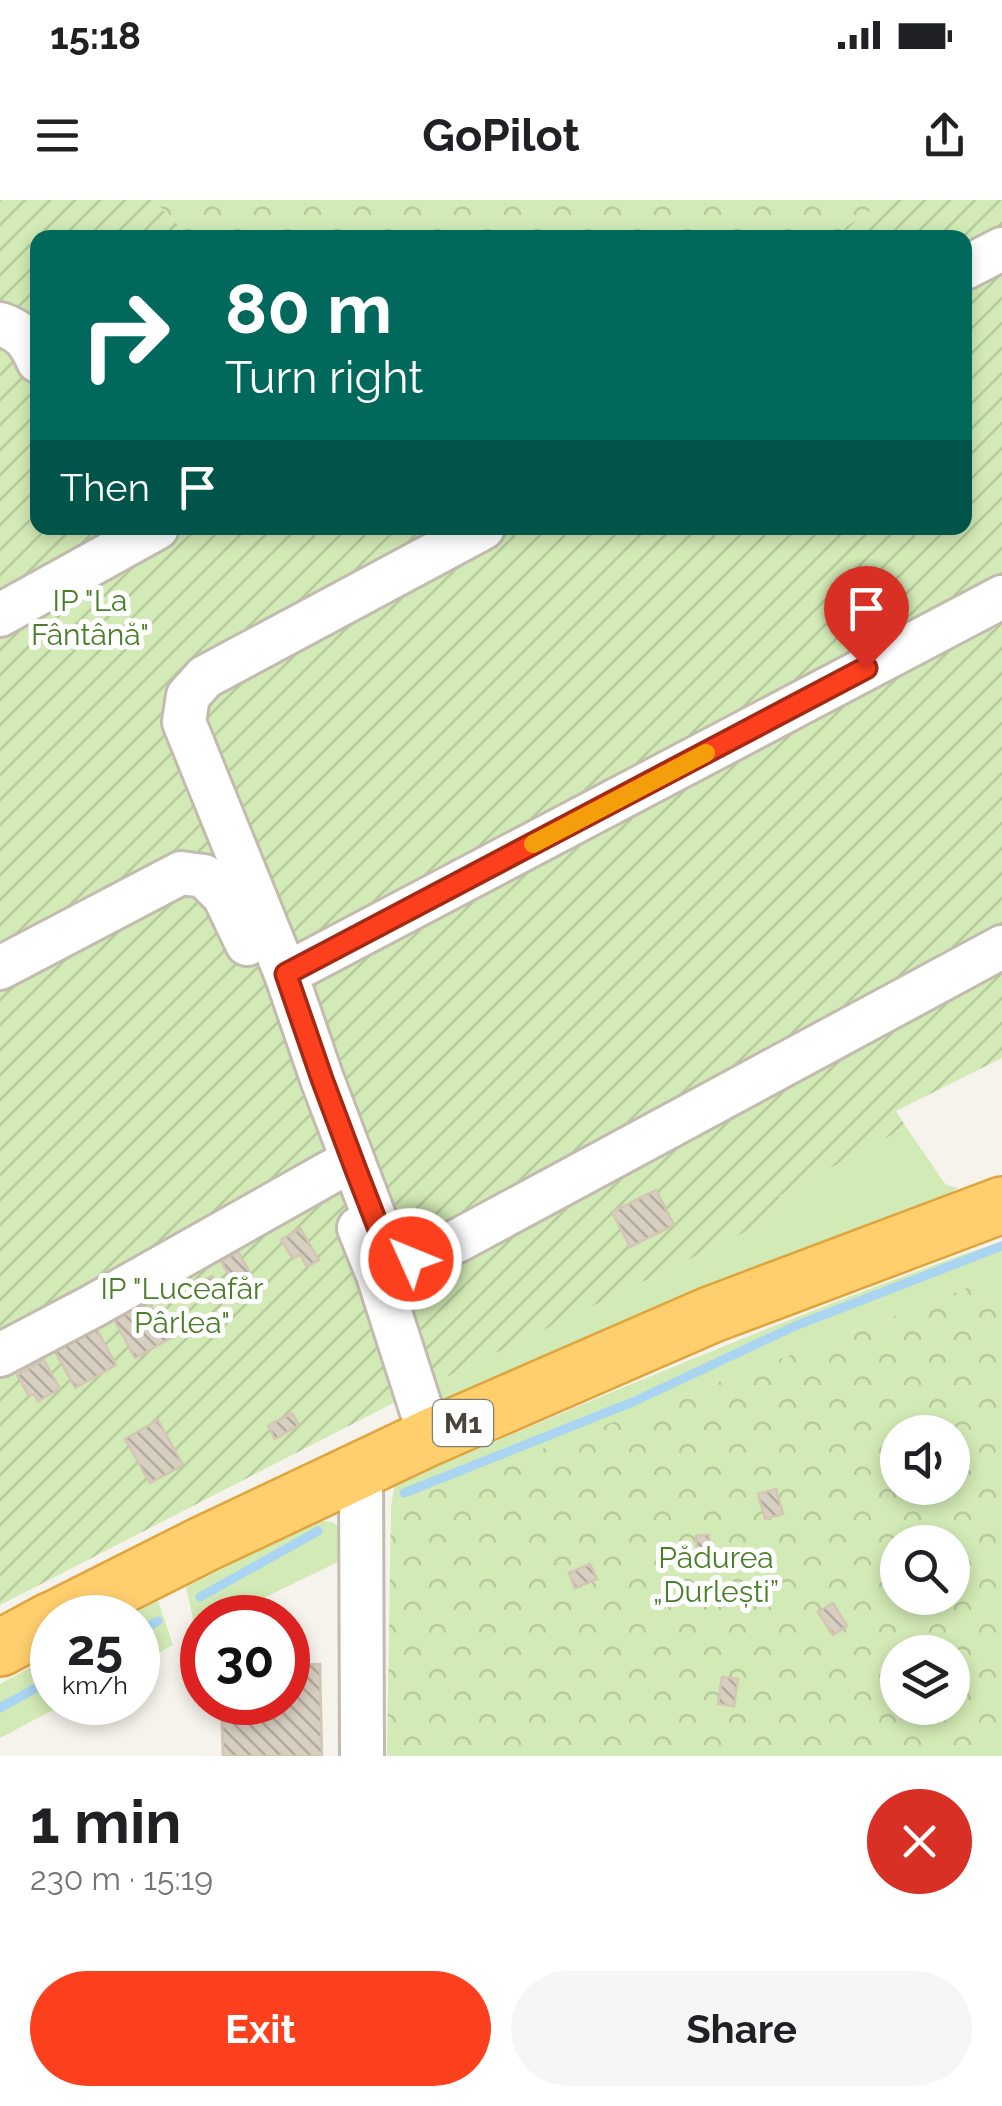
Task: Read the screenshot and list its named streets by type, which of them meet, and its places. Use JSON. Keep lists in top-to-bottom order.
{
  "streets": {
    "highway": ["M1"]
  },
  "parks": ["IP \"La Fântână\"", "IP \"Luceafăr Pârlea\"", "Pădurea „Durlești”"],
  "page": {
    "status": "15:18",
    "header": "GoPilot",
    "turn": ["80 m", "Turn right"],
    "then": "Then",
    "speed": "25 km/h",
    "limit": "30",
    "heading": ["1 min", "230 m · 15:19"],
    "buttons": ["Exit", "Share"]
  }
}
